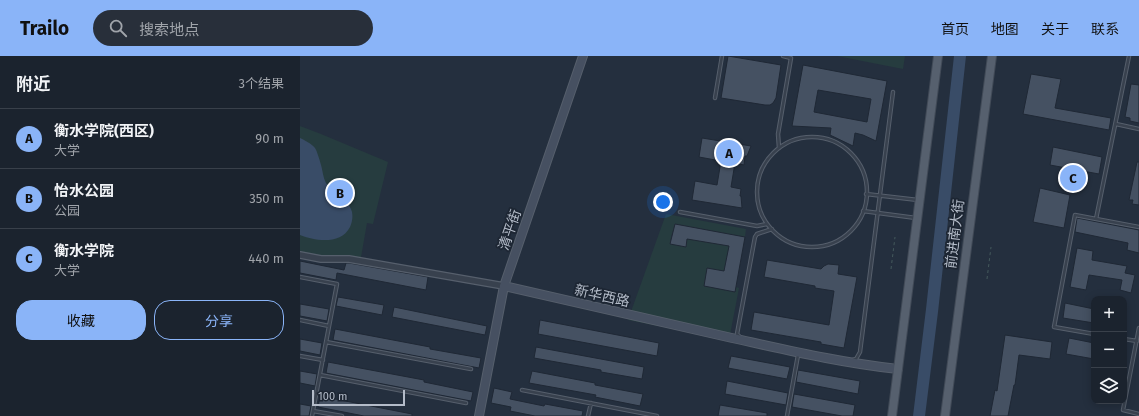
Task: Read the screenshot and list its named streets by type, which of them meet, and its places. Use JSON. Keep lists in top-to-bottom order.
{
  "streets": {
    "main road": ["前进南大街"],
    "street": ["清平街", "新华西路"]
  },
  "crossings": [
    ["清平街", "新华西路"]
  ],
  "scale_bar": "100 m",
  "page": {
    "header": "Trailo",
    "search": "搜索地点",
    "nav": [
      "首页",
      "地图",
      "关于",
      "联系"
    ],
    "heading": ["附近", "3个结果"],
    "list": [
      {
        "mark": "A",
        "name": "衡水学院(西区)",
        "note": "大学",
        "value": "90 m"
      },
      {
        "mark": "B",
        "name": "怡水公园",
        "note": "公园",
        "value": "350 m"
      },
      {
        "mark": "C",
        "name": "衡水学院",
        "note": "大学",
        "value": "440 m"
      }
    ],
    "pins": ["A", "C", "B"],
    "buttons": ["收藏", "分享"],
    "map_buttons": ["+", "−"],
    "scale": "100 m"
  }
}
